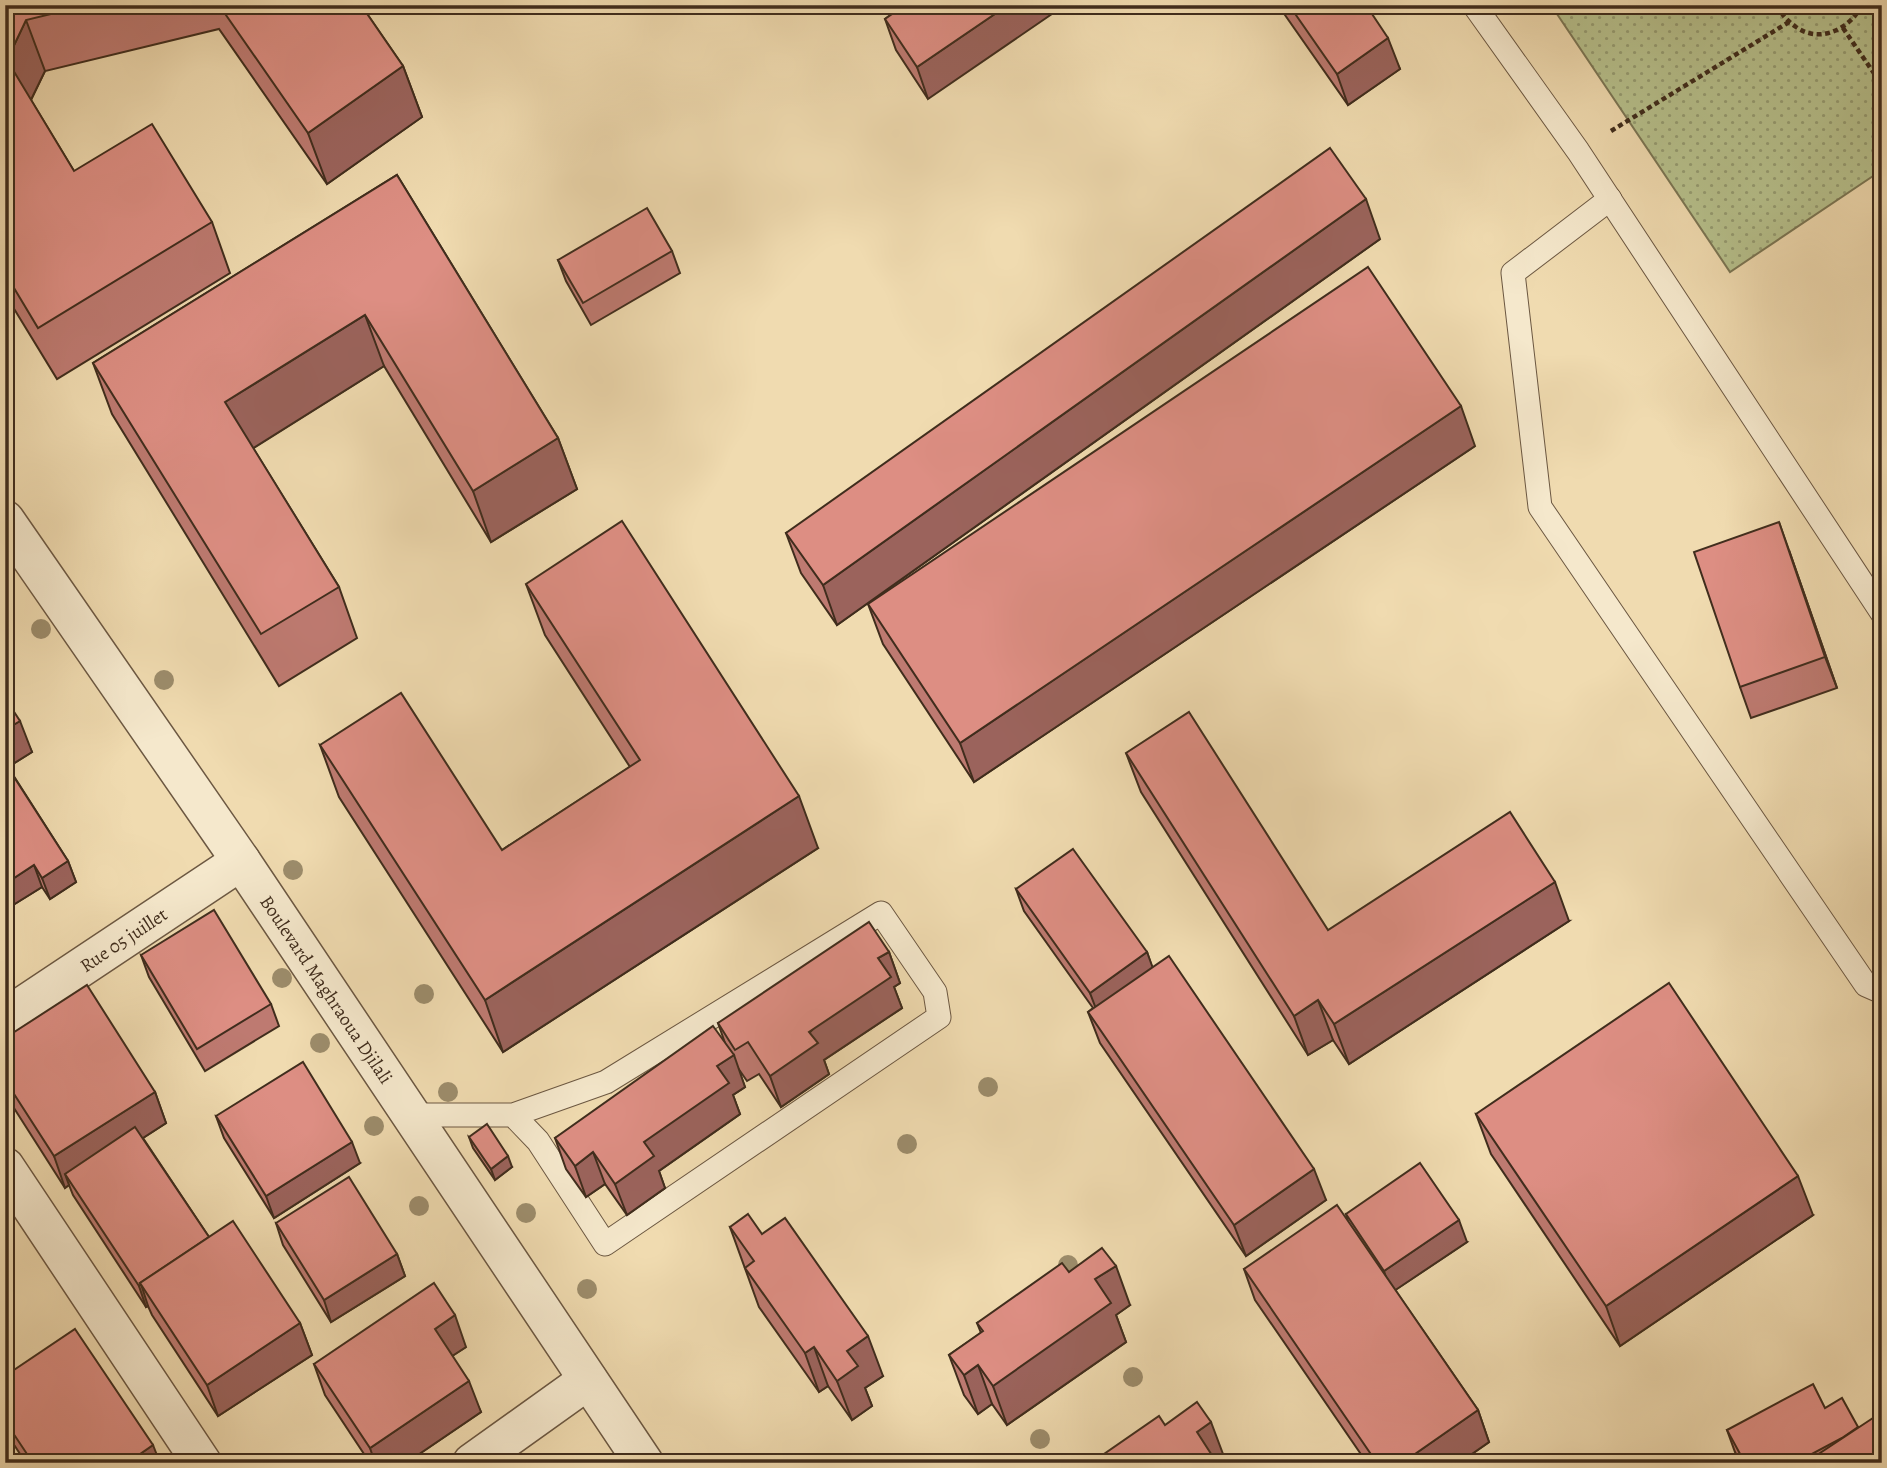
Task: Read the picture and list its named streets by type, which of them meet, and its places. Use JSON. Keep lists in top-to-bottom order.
{
  "streets": {
    "street": ["Rue 05 juillet", "Boulevard Maghraoua Djilali"]
  },
  "crossings": [
    ["Rue 05 juillet", "Boulevard Maghraoua Djilali"]
  ]
}
